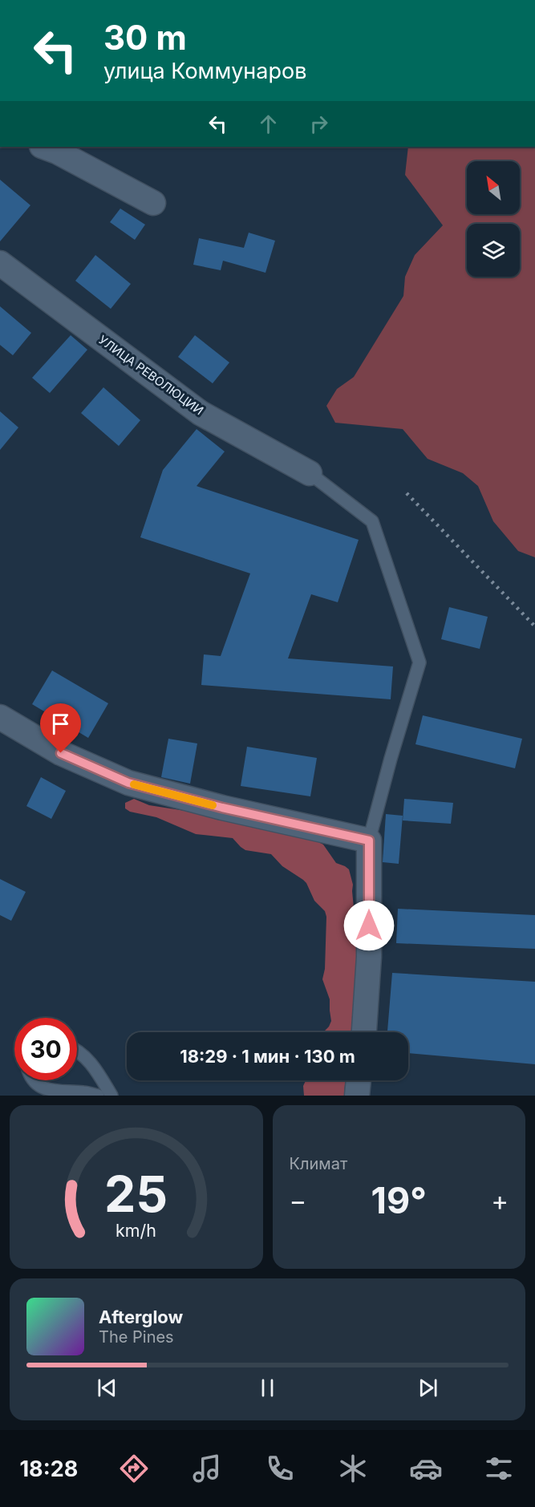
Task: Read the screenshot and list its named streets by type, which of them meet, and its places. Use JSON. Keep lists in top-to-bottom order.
{
  "streets": {
    "street": ["УЛИЦА РЕВОЛЮЦИИ"]
  },
  "north": "top left",
  "page": {
    "turn": ["30 m", "улица Коммунаров"],
    "limit": "30",
    "trip": "18:29 · 1 мин · 130 m",
    "tile": "Климат",
    "heat": ["−", "19°", "+"],
    "song": ["Afterglow", "The Pines"],
    "tabs": "18:28",
    "gauge": ["25", "km/h"]
  }
}
